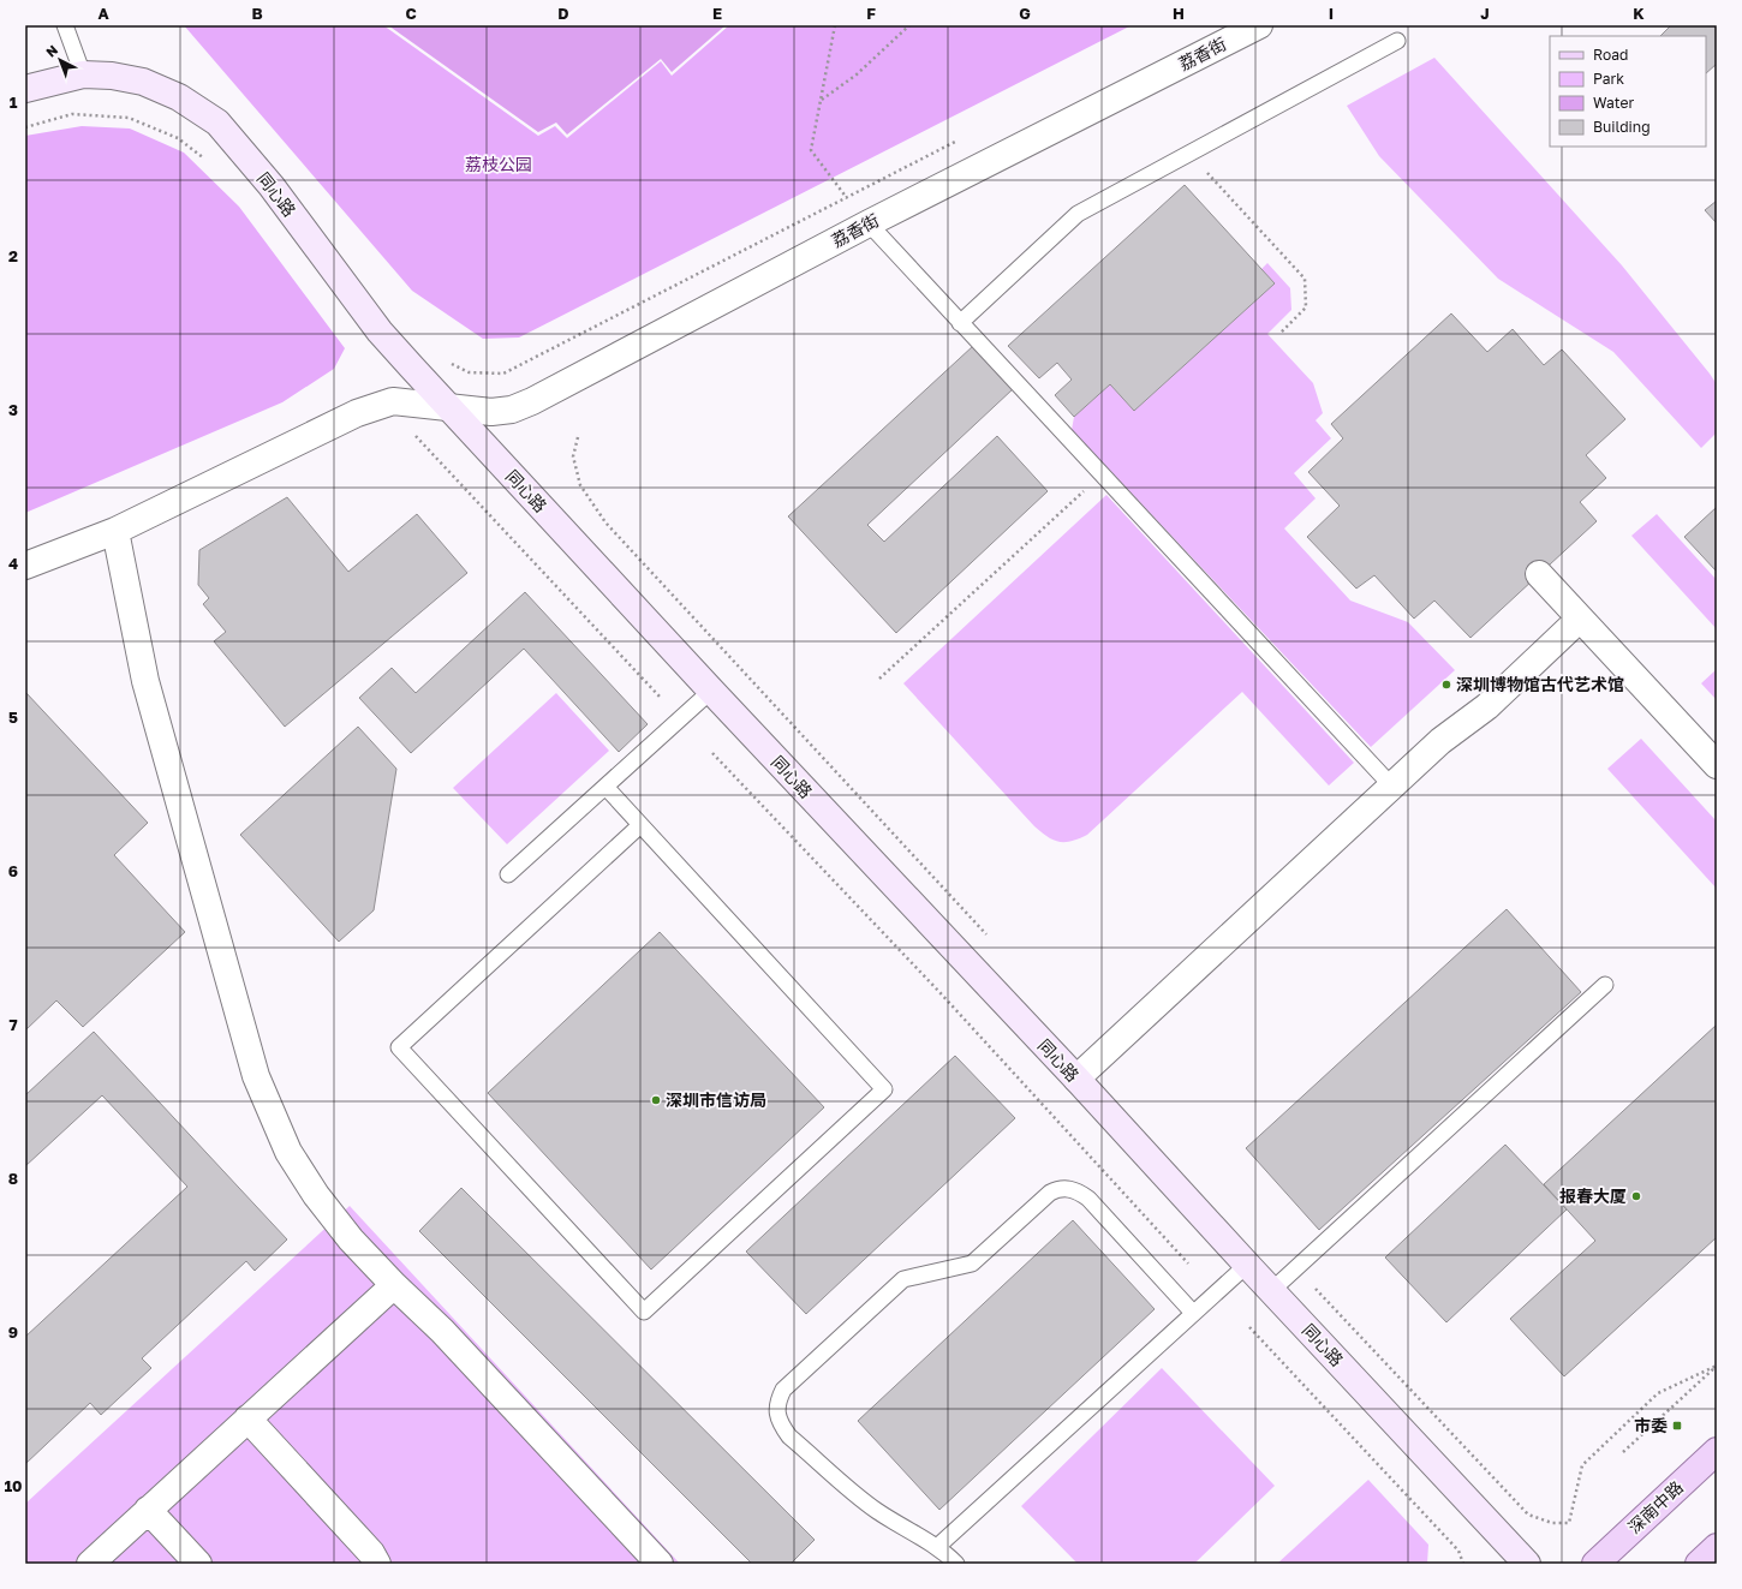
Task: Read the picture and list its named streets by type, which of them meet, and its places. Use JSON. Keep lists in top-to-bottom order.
{
  "streets": {
    "main road": ["深南中路"],
    "street": ["荔香街", "同心路"]
  },
  "crossings": [
    ["荔香街", "同心路"]
  ],
  "parks": ["荔枝公园"],
  "places": {
    "other": ["深圳博物馆古代艺术馆", "深圳市信访局", "报春大厦"],
    "transit": ["市委"]
  },
  "legend": [
    "Road",
    "Park",
    "Water",
    "Building"
  ],
  "north": "top left",
  "grid": {
    "columns": [
      "A",
      "B",
      "C",
      "D",
      "E",
      "F",
      "G",
      "H",
      "I",
      "J",
      "K"
    ],
    "rows": [
      "1",
      "2",
      "3",
      "4",
      "5",
      "6",
      "7",
      "8",
      "9",
      "10"
    ]
  }
}
